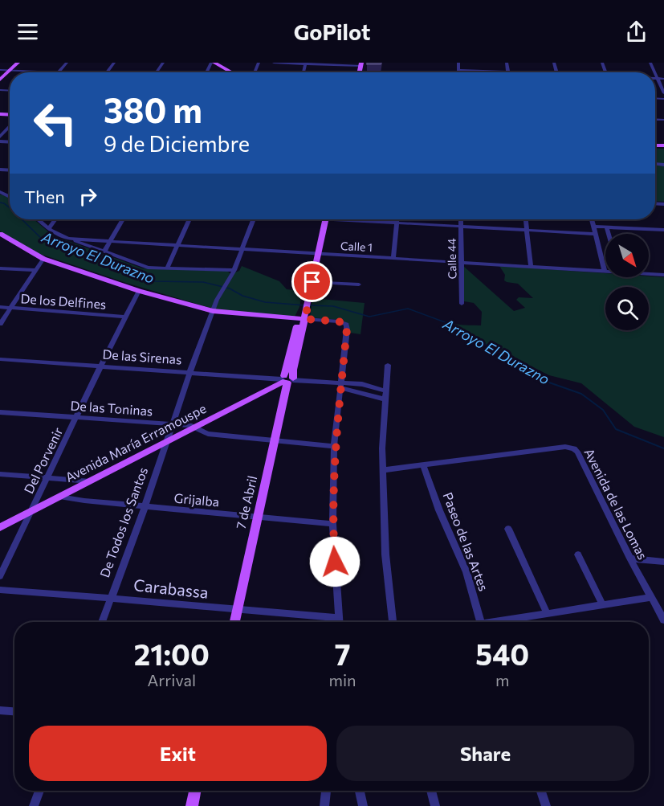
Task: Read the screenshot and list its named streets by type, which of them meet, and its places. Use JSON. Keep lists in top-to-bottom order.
{
  "streets": {
    "main road": ["Avenida María Erramouspe", "7 de Abril"],
    "street": [
      "Calle 1",
      "Calle 44",
      "De los Delfines",
      "De las Sirenas",
      "De las Toninas",
      "Del Porvenir",
      "Grijalba",
      "Avenida de las Lomas",
      "De Todos los Santos",
      "Paseo de las Artes",
      "Carabassa"
    ]
  },
  "crossings": [
    ["Calle 1", "Calle 44"],
    ["Calle 1", "7 de Abril"],
    ["Calle 1", "De Todos los Santos"],
    ["De los Delfines", "Del Porvenir"],
    ["De las Sirenas", "Avenida María Erramouspe"],
    ["De las Sirenas", "Del Porvenir"],
    ["De las Sirenas", "7 de Abril"],
    ["De las Sirenas", "De Todos los Santos"],
    ["De las Toninas", "Avenida María Erramouspe"],
    ["De las Toninas", "Del Porvenir"],
    ["De las Toninas", "7 de Abril"],
    ["De las Toninas", "De Todos los Santos"],
    ["Avenida María Erramouspe", "Del Porvenir"],
    ["Avenida María Erramouspe", "Grijalba"],
    ["Avenida María Erramouspe", "7 de Abril"],
    ["Avenida María Erramouspe", "De Todos los Santos"],
    ["Grijalba", "7 de Abril"],
    ["Grijalba", "De Todos los Santos"],
    ["7 de Abril", "Carabassa"],
    ["Avenida de las Lomas", "Paseo de las Artes"],
    ["De Todos los Santos", "Carabassa"]
  ],
  "water": ["Arroyo El Durazno"],
  "north": "bottom right",
  "page": {
    "header": "GoPilot",
    "turn": ["380 m", "9 de Diciembre"],
    "then": "Then",
    "eta": [
      "21:00",
      "Arrival",
      "7",
      "min",
      "540",
      "m"
    ],
    "buttons": ["Exit", "Share"]
  }
}
